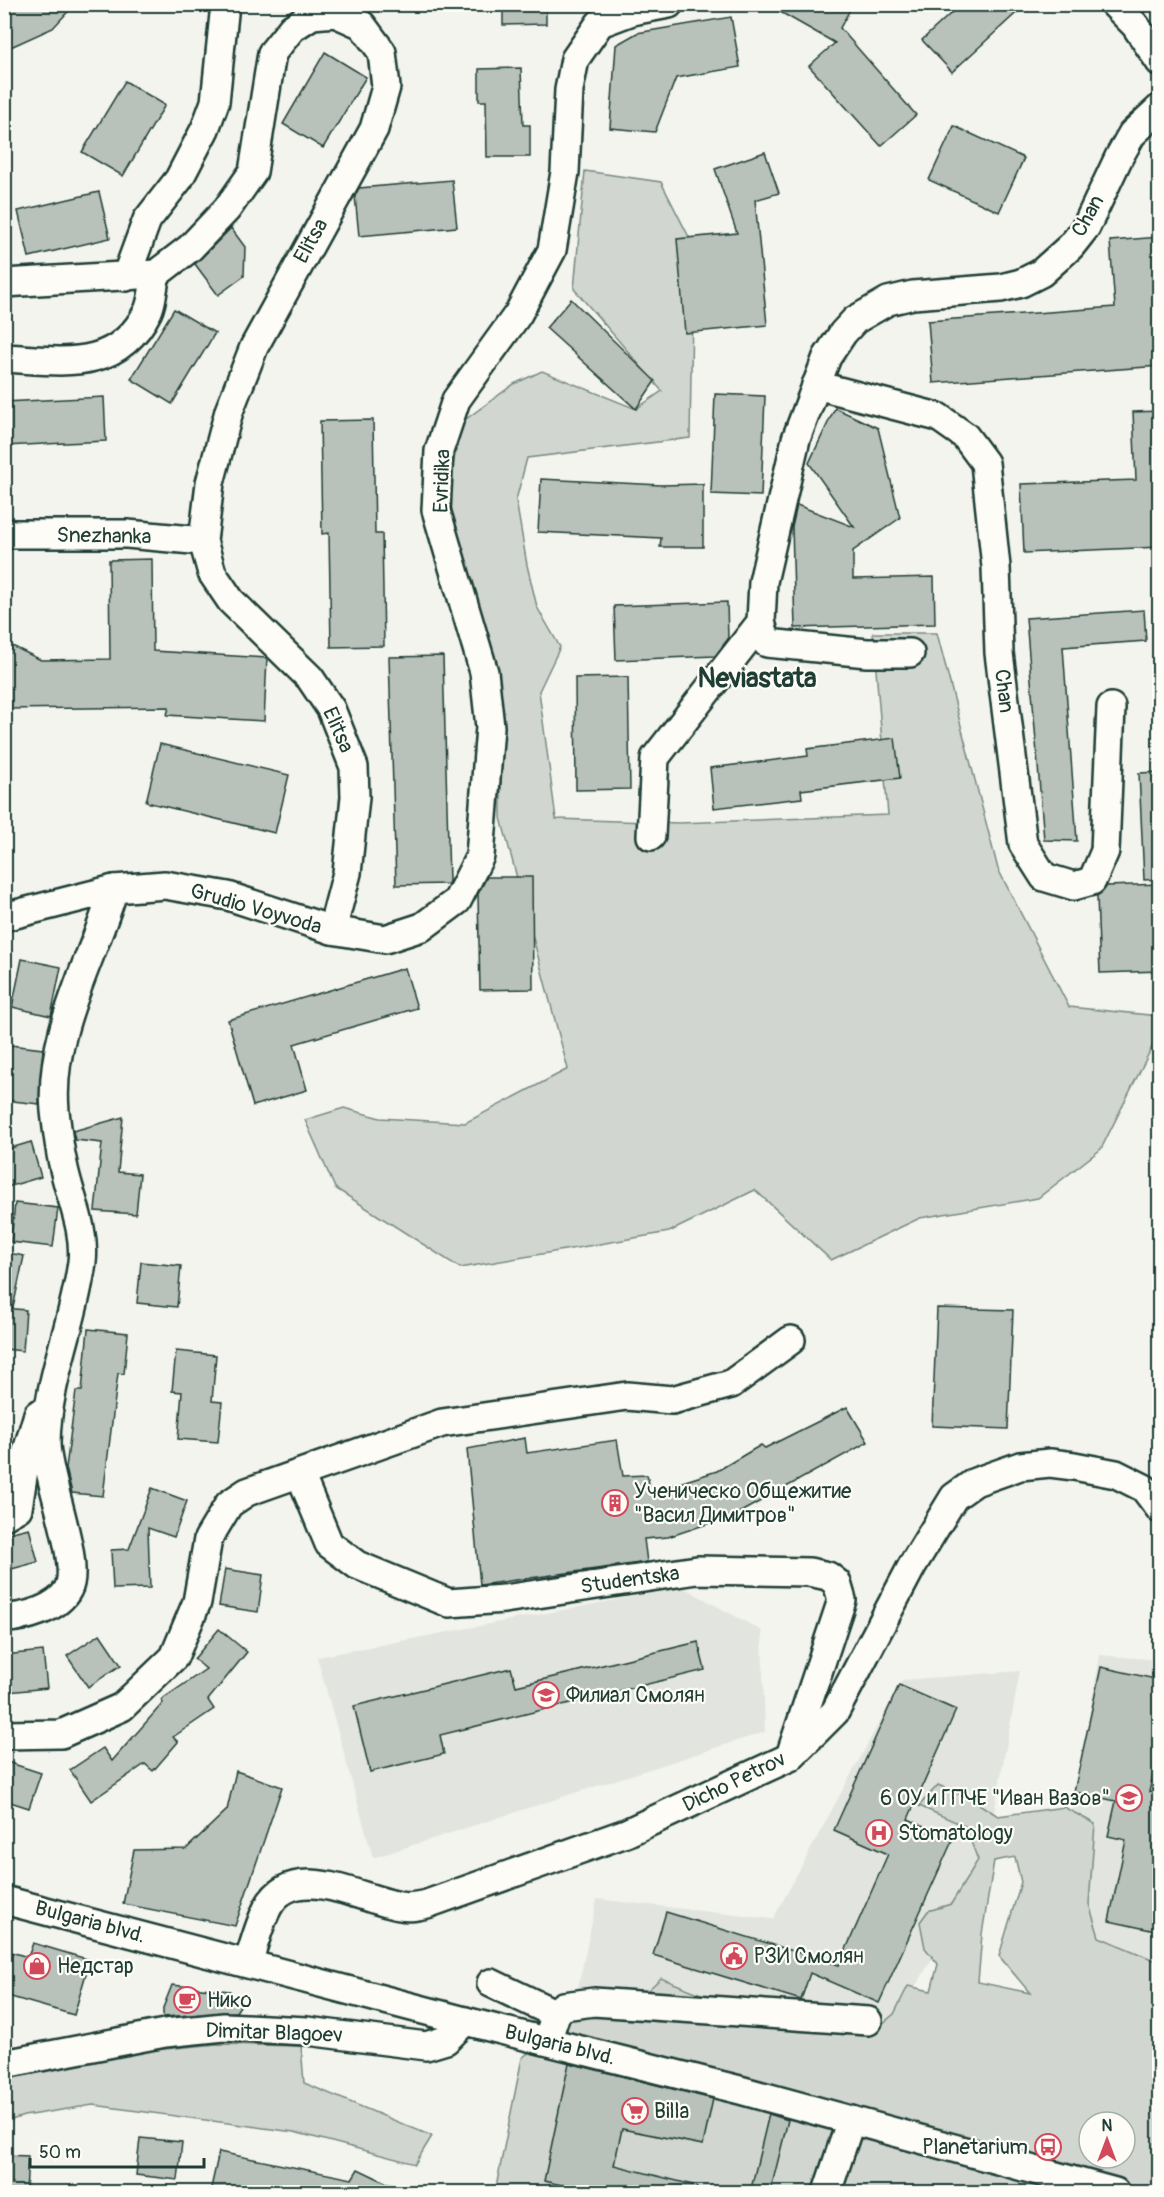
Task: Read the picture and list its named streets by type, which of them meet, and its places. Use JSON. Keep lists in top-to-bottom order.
{
  "streets": {
    "street": [
      "Chan",
      "Elitsa",
      "Evridika",
      "Snezhanka",
      "Grudio Voyvoda",
      "Studentska",
      "Dicho Petrov",
      "Bulgaria blvd.",
      "Dimitar Blagoev"
    ]
  },
  "crossings": [
    ["Elitsa", "Evridika"],
    ["Elitsa", "Snezhanka"],
    ["Elitsa", "Grudio Voyvoda"],
    ["Evridika", "Grudio Voyvoda"],
    ["Studentska", "Dicho Petrov"],
    ["Dicho Petrov", "Bulgaria blvd."],
    ["Bulgaria blvd.", "Dimitar Blagoev"]
  ],
  "districts": ["Neviastata"],
  "places": {
    "building": ["Ученическо Общежитие \"Васил Димитров\""],
    "school or university": ["Филиал Смолян", "6 ОУ и ГПЧЕ \"Иван Вазов\""],
    "hospital": ["Stomatology"],
    "public building": ["РЗИ Смолян"],
    "shop": ["Недстар"],
    "cafe": ["Нико"],
    "supermarket": ["Billa"],
    "bus stop": ["Planetarium"]
  },
  "scale_bar": "50 m",
  "north": "top"
}
